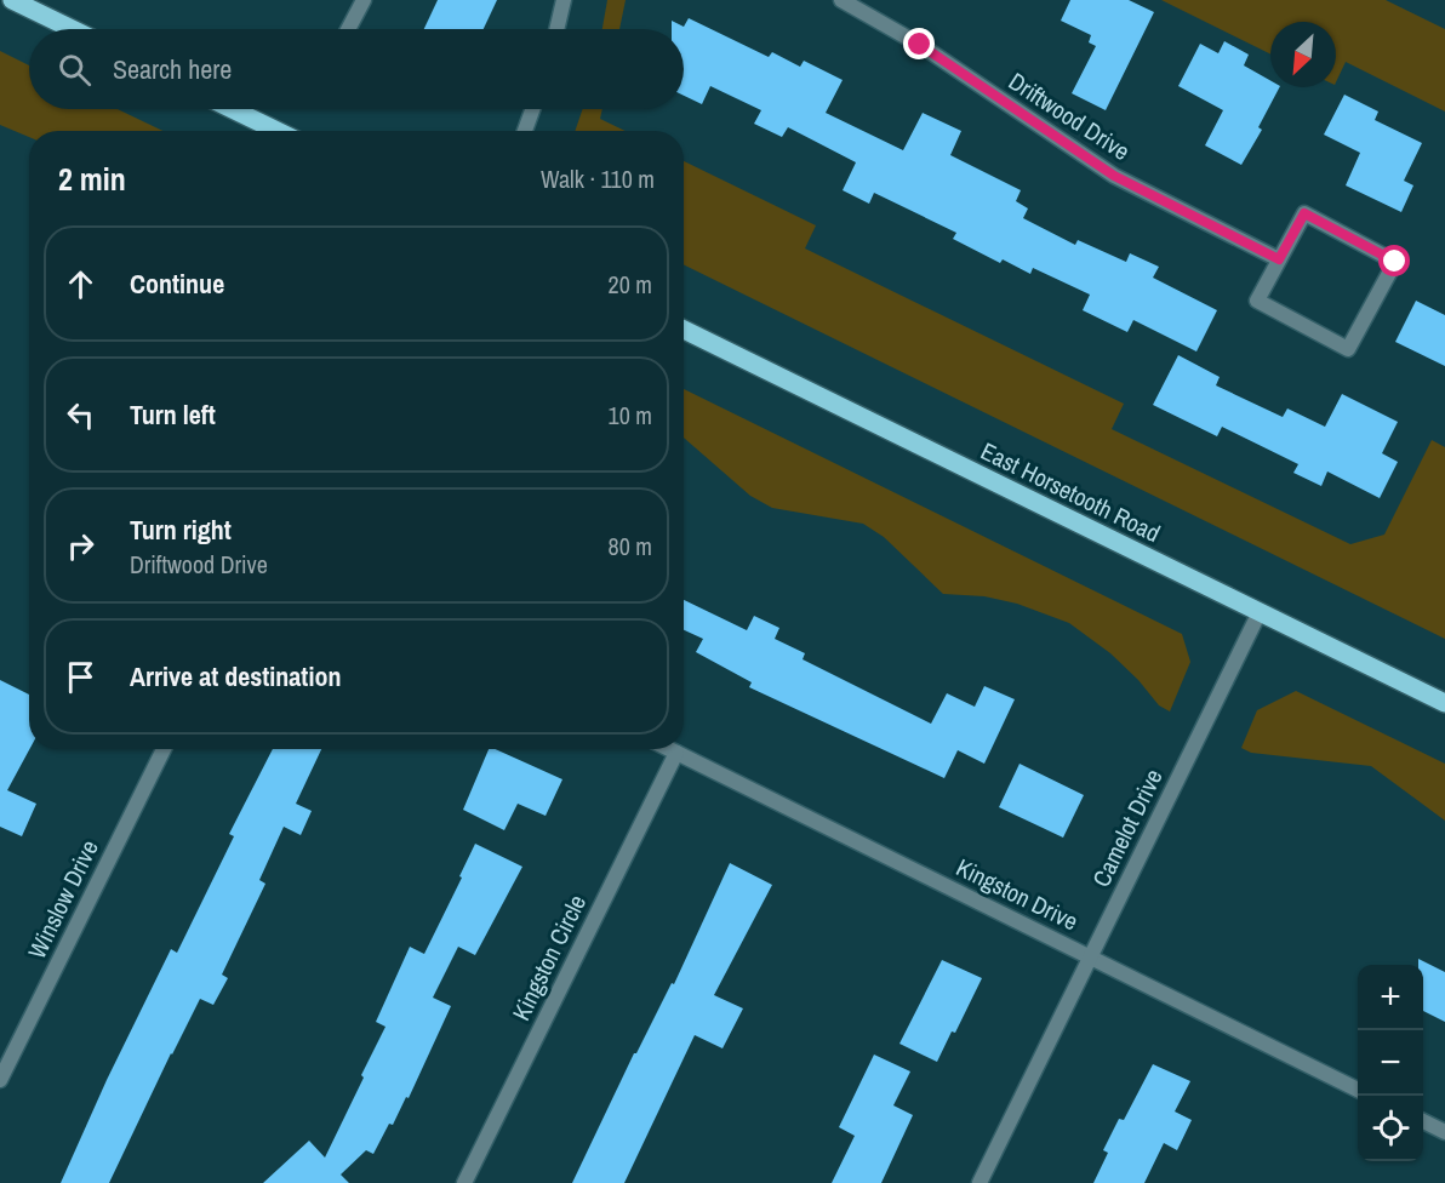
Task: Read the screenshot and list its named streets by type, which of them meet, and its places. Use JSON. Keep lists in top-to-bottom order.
{
  "streets": {
    "main road": ["East Horsetooth Road"],
    "street": [
      "Driftwood Drive",
      "Camelot Drive",
      "Kingston Drive",
      "Winslow Drive",
      "Kingston Circle"
    ]
  },
  "crossings": [
    ["East Horsetooth Road", "Camelot Drive"],
    ["Camelot Drive", "Kingston Drive"],
    ["Kingston Drive", "Kingston Circle"]
  ],
  "north": "bottom left",
  "page": {
    "search": "Search here",
    "heading": ["2 min", "Walk · 110 m"],
    "list": [
      ["Continue", "20 m"],
      ["Turn left", "10 m"],
      ["Turn right", "Driftwood Drive", "80 m"],
      "Arrive at destination"
    ],
    "map_buttons": ["+", "−"]
  }
}
